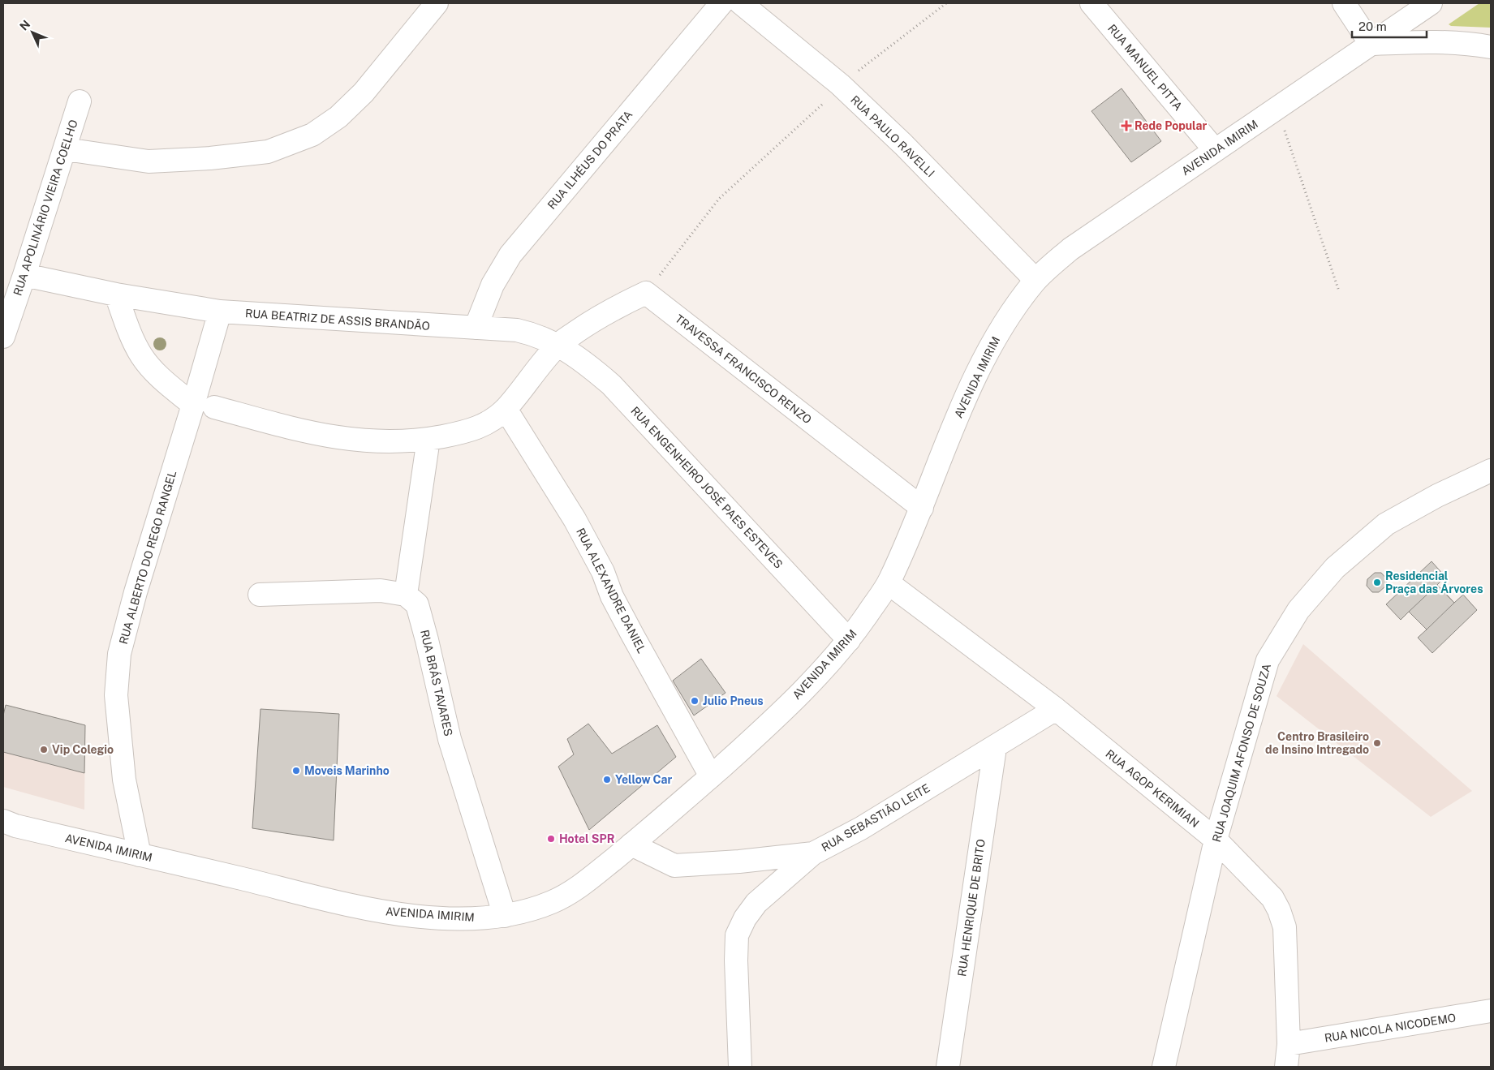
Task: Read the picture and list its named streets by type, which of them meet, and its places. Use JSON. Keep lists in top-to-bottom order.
{
  "streets": {
    "street": [
      "RUA MANUEL PITTA",
      "RUA PAULO RAVELLI",
      "AVENIDA IMIRIM",
      "RUA ILHÉUS DO PRATA",
      "RUA APOLINÁRIO VIEIRA COELHO",
      "RUA BEATRIZ DE ASSIS BRANDÃO",
      "TRAVESSA FRANCISCO RENZO",
      "RUA ENGENHEIRO JOSÉ PAES ESTEVES",
      "RUA ALBERTO DO REGO RANGEL",
      "RUA ALEXANDRE DANIEL",
      "RUA BRÁS TAVARES",
      "RUA JOAQUIM AFONSO DE SOUZA",
      "RUA AGOP KERIMIAN",
      "RUA SEBASTIÃO LEITE",
      "RUA HENRIQUE DE BRITO",
      "RUA NICOLA NICODEMO"
    ]
  },
  "crossings": [
    ["RUA MANUEL PITTA", "AVENIDA IMIRIM"],
    ["RUA PAULO RAVELLI", "AVENIDA IMIRIM"],
    ["AVENIDA IMIRIM", "TRAVESSA FRANCISCO RENZO"],
    ["AVENIDA IMIRIM", "RUA ENGENHEIRO JOSÉ PAES ESTEVES"],
    ["AVENIDA IMIRIM", "RUA ALBERTO DO REGO RANGEL"],
    ["AVENIDA IMIRIM", "RUA ALEXANDRE DANIEL"],
    ["AVENIDA IMIRIM", "RUA BRÁS TAVARES"],
    ["AVENIDA IMIRIM", "RUA AGOP KERIMIAN"],
    ["AVENIDA IMIRIM", "RUA SEBASTIÃO LEITE"],
    ["RUA ILHÉUS DO PRATA", "RUA BEATRIZ DE ASSIS BRANDÃO"],
    ["RUA APOLINÁRIO VIEIRA COELHO", "RUA BEATRIZ DE ASSIS BRANDÃO"],
    ["RUA BEATRIZ DE ASSIS BRANDÃO", "RUA ENGENHEIRO JOSÉ PAES ESTEVES"],
    ["RUA BEATRIZ DE ASSIS BRANDÃO", "RUA ALBERTO DO REGO RANGEL"],
    ["RUA JOAQUIM AFONSO DE SOUZA", "RUA AGOP KERIMIAN"],
    ["RUA AGOP KERIMIAN", "RUA SEBASTIÃO LEITE"],
    ["RUA AGOP KERIMIAN", "RUA NICOLA NICODEMO"],
    ["RUA SEBASTIÃO LEITE", "RUA HENRIQUE DE BRITO"]
  ],
  "places": {
    "health": ["Rede Popular"],
    "other": [
      "Residencial Praça das Árvores",
      "Julio Pneus",
      "Centro Brasileiro de Insino Intregado",
      "Vip Colegio",
      "Moveis Marinho",
      "Yellow Car",
      "Hotel SPR"
    ]
  },
  "scale_bar": "20 m",
  "north": "top left"
}
